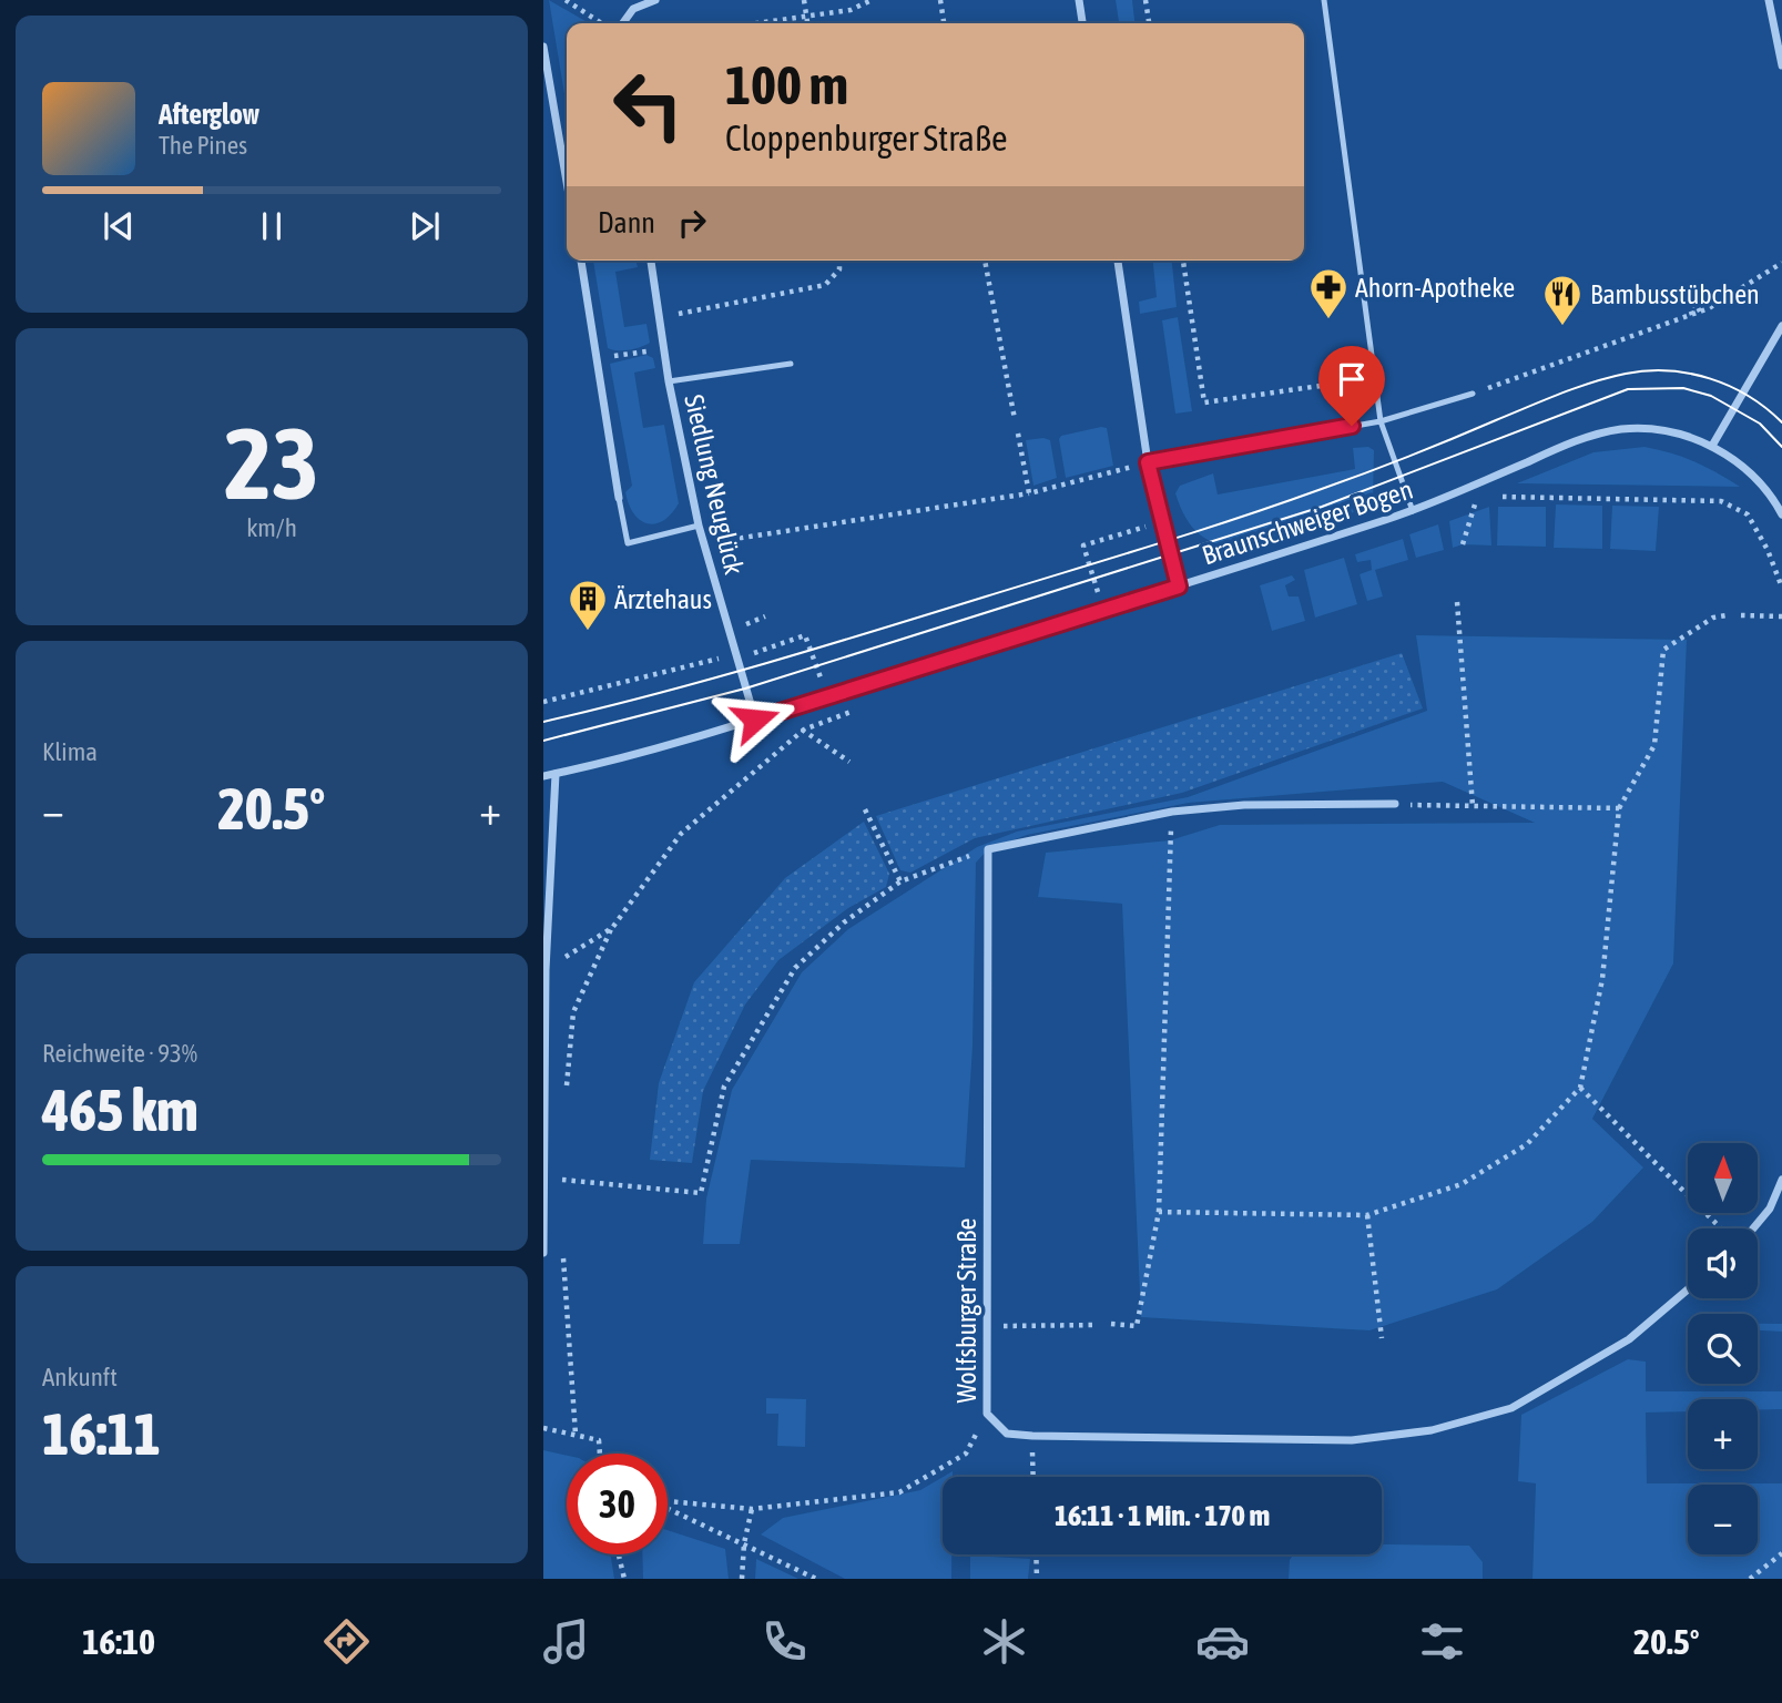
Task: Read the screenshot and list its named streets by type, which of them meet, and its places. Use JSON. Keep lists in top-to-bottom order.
{
  "streets": {
    "street": ["Siedlung Neuglück", "Braunschweiger Bogen", "Wolfsburger Straße"]
  },
  "crossings": [
    ["Siedlung Neuglück", "Braunschweiger Bogen"]
  ],
  "places": {
    "pharmacy": ["Ahorn-Apotheke"],
    "restaurant": ["Bambusstübchen"],
    "building": ["Ärztehaus"]
  },
  "north": "top",
  "page": {
    "turn": ["100 m", "Cloppenburger Straße"],
    "song": ["Afterglow", "The Pines"],
    "then": "Dann",
    "tile": [
      ["23", "km/h"],
      "Klima",
      ["Reichweite · 93%", "465 km"],
      ["Ankunft", "16:11"]
    ],
    "heat": ["−", "20.5°", "+"],
    "map_buttons": ["+", "−"],
    "limit": "30",
    "trip": "16:11 · 1 Min. · 170 m",
    "tabs": ["16:10", "20.5°"]
  }
}
